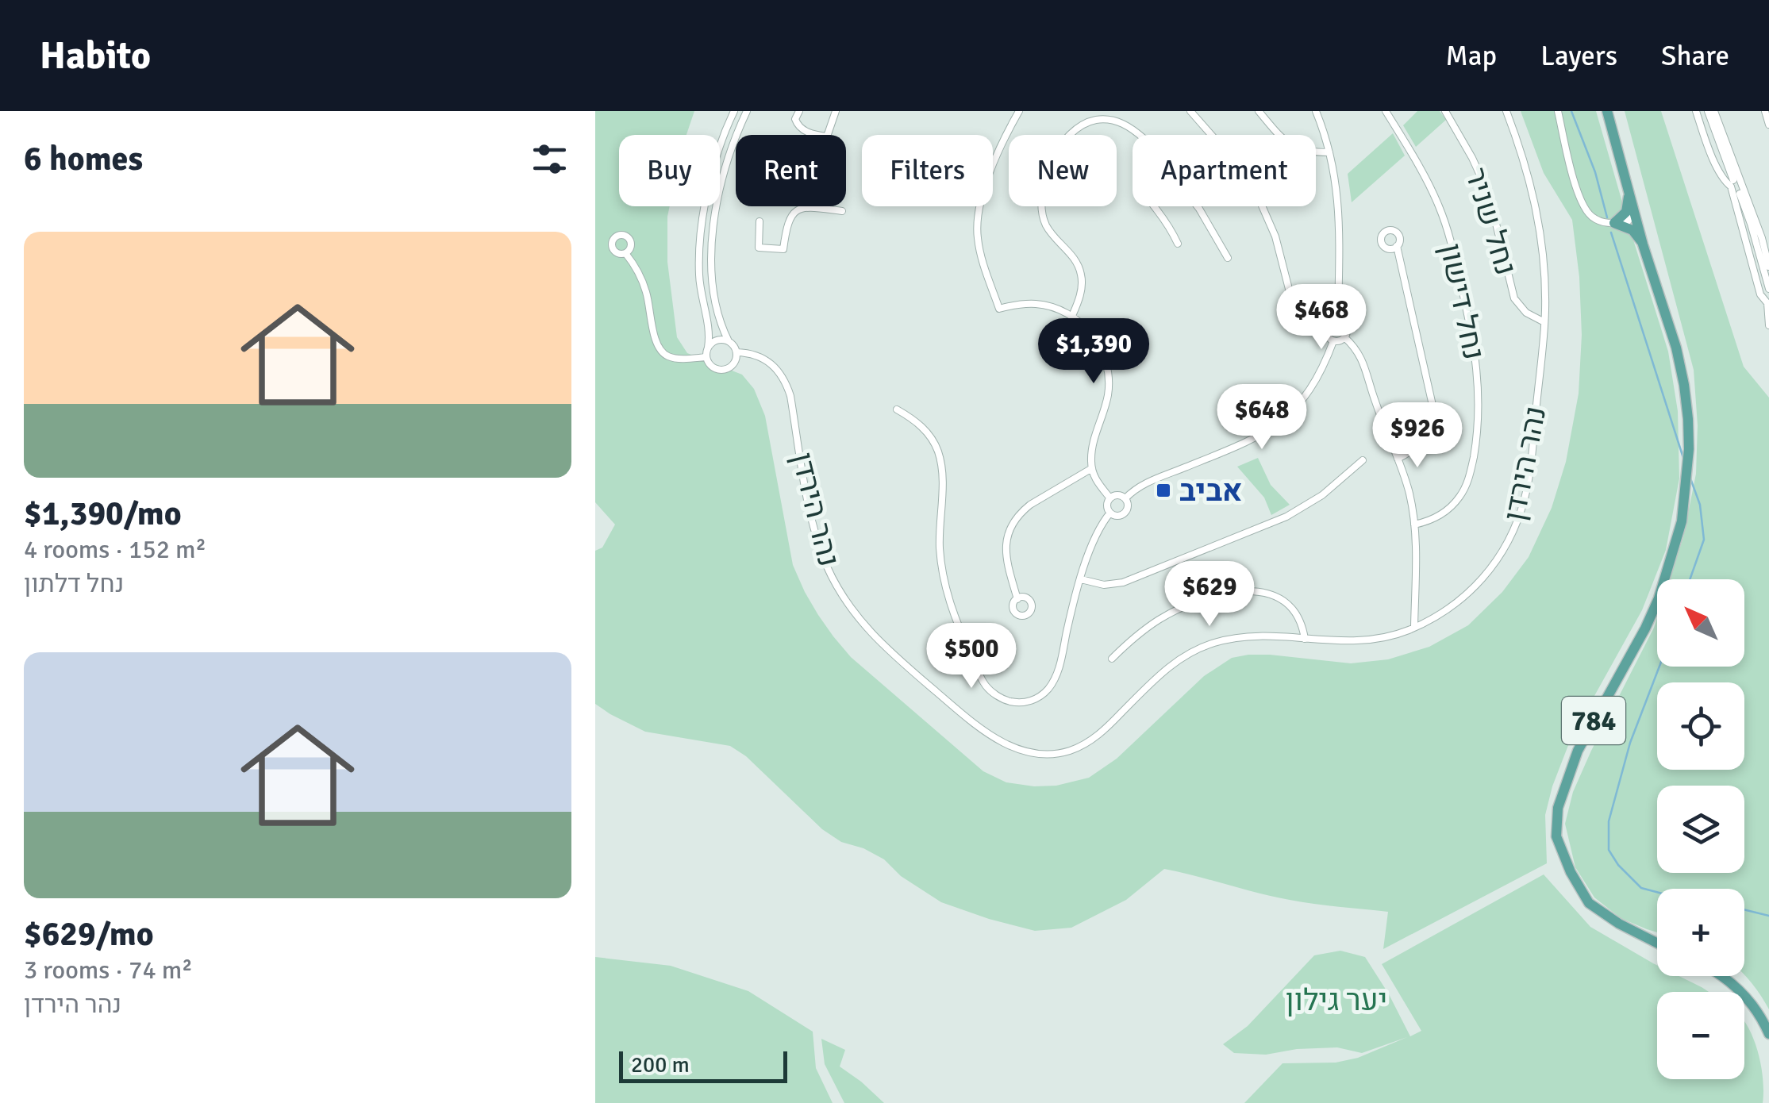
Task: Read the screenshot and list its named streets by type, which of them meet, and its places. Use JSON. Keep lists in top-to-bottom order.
{
  "streets": {
    "main road": ["784"],
    "street": ["נחל שניר", "נחל דישון", "נהר הירדן"]
  },
  "crossings": [
    ["נחל שניר", "נהר הירדן"]
  ],
  "parks": ["יער גילון"],
  "places": {
    "transit": ["אביב"]
  },
  "scale_bar": "200 m",
  "north": "top left",
  "page": {
    "header": "Habito",
    "nav": ["Map", "Layers", "Share"],
    "heading": "6 homes",
    "chip": [
      "Buy",
      "Rent",
      "Filters",
      "New",
      "Apartment"
    ],
    "list": [
      {
        "name": "$1,390/mo",
        "note": "4 rooms · 152 m² · נחל דלתון"
      },
      {
        "name": "$629/mo",
        "note": "3 rooms · 74 m² · נהר הירדן"
      }
    ],
    "price": [
      "$468",
      "$1,390",
      "$648",
      "$926",
      "$629",
      "$500"
    ],
    "map_buttons": ["+", "−"],
    "scale": "200 m"
  }
}
